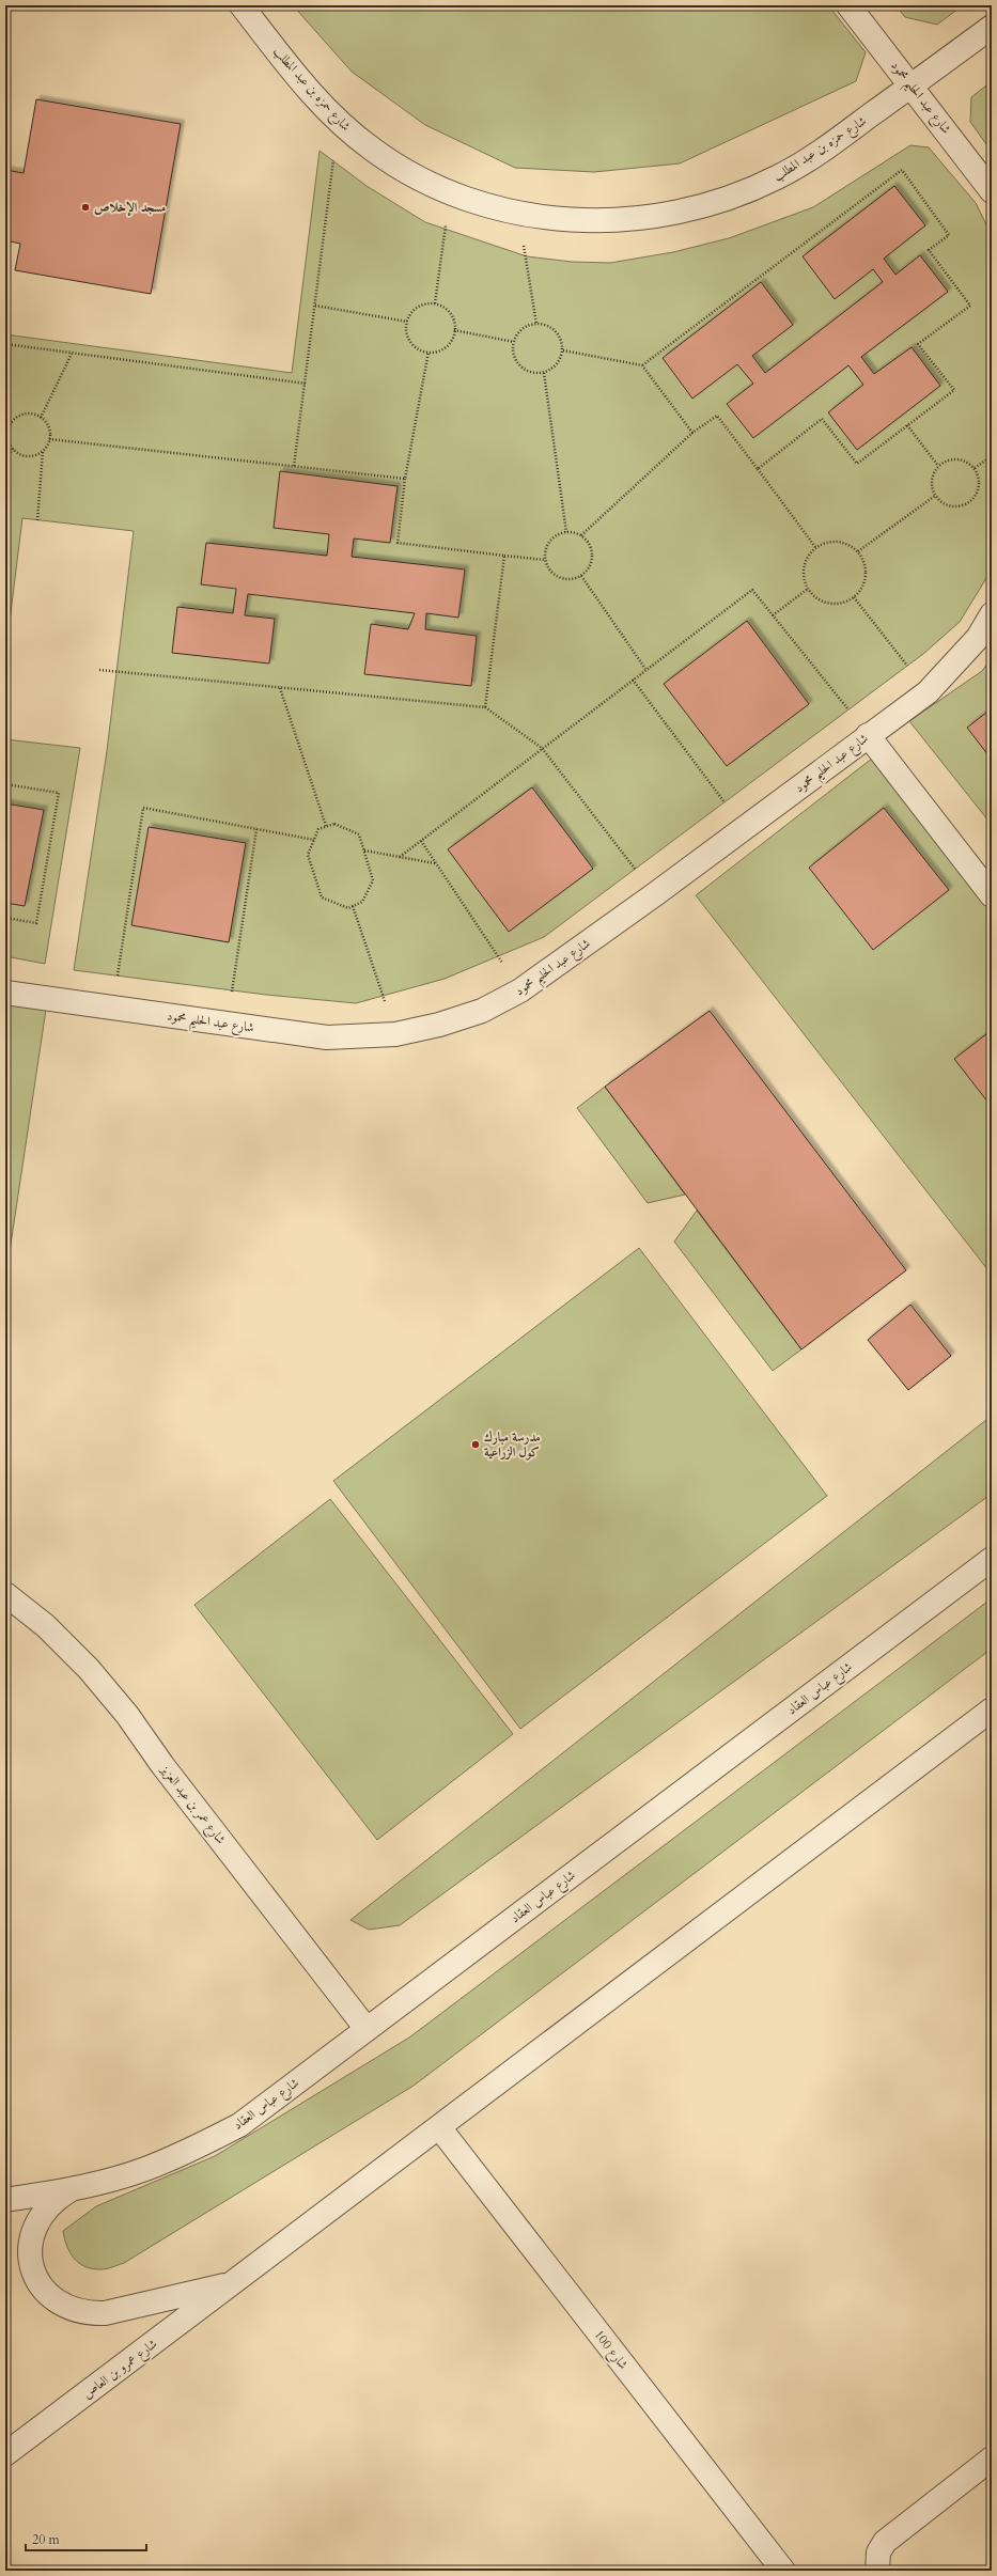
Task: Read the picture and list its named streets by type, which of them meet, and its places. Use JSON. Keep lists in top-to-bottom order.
{
  "streets": {
    "street": [
      "شارع حمزه بن عبد المطلب",
      "شارع عبد الحليم محمود",
      "شارع عباس العقاد",
      "شارع عمر بن عبد العزيز",
      "شارع 100",
      "شارع عمرو بن العاص"
    ]
  },
  "crossings": [
    ["شارع حمزه بن عبد المطلب", "شارع عبد الحليم محمود"],
    ["شارع عباس العقاد", "شارع عمر بن عبد العزيز"]
  ],
  "places": ["مسجد الإخلاص", "مدرسة مبارك كول الزراعية"],
  "scale_bar": "20 m"
}
